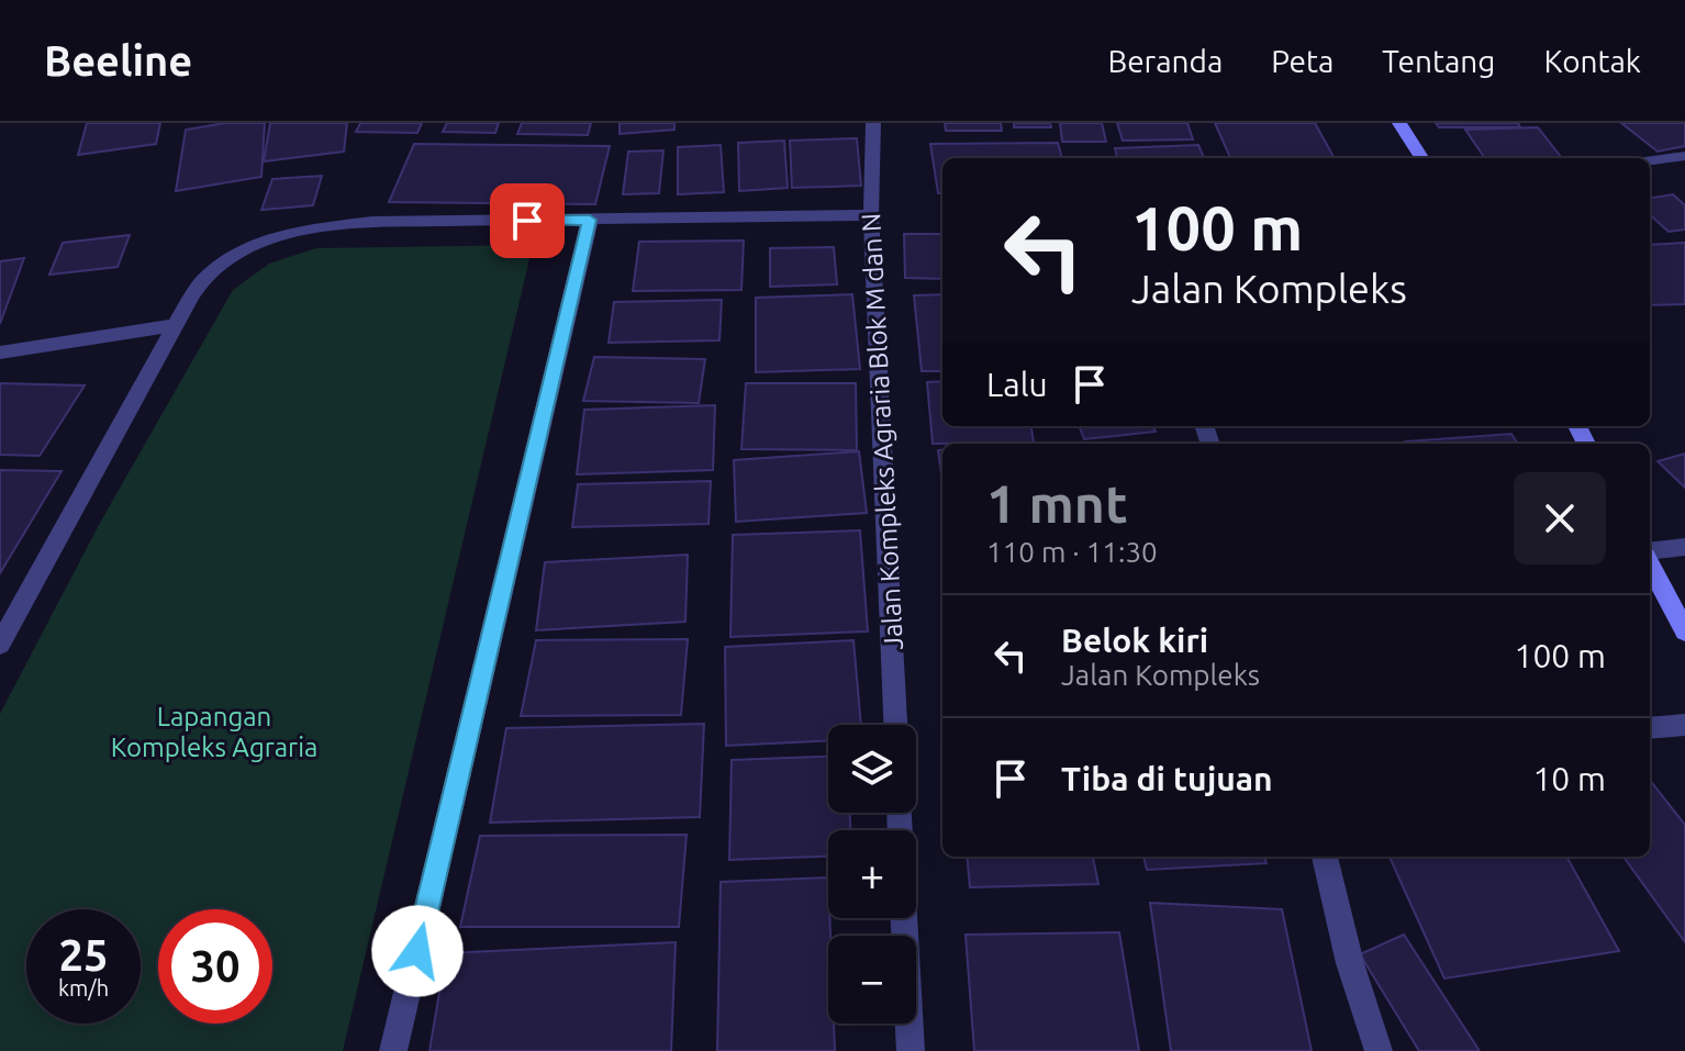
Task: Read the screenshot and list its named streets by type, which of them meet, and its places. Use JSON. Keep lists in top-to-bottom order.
{
  "streets": {
    "street": ["Jalan Kompleks Agraria Blok M dan N"]
  },
  "parks": ["Lapangan Kompleks Agraria"],
  "page": {
    "header": "Beeline",
    "nav": [
      "Beranda",
      "Peta",
      "Tentang",
      "Kontak"
    ],
    "turn": ["100 m", "Jalan Kompleks"],
    "then": "Lalu",
    "heading": ["1 mnt", "110 m · 11:30"],
    "list": [
      {
        "name": "Belok kiri",
        "note": "Jalan Kompleks",
        "value": "100 m"
      },
      {
        "name": "Tiba di tujuan",
        "value": "10 m"
      }
    ],
    "map_buttons": ["+", "−"],
    "speed": "25 km/h",
    "limit": "30"
  }
}
